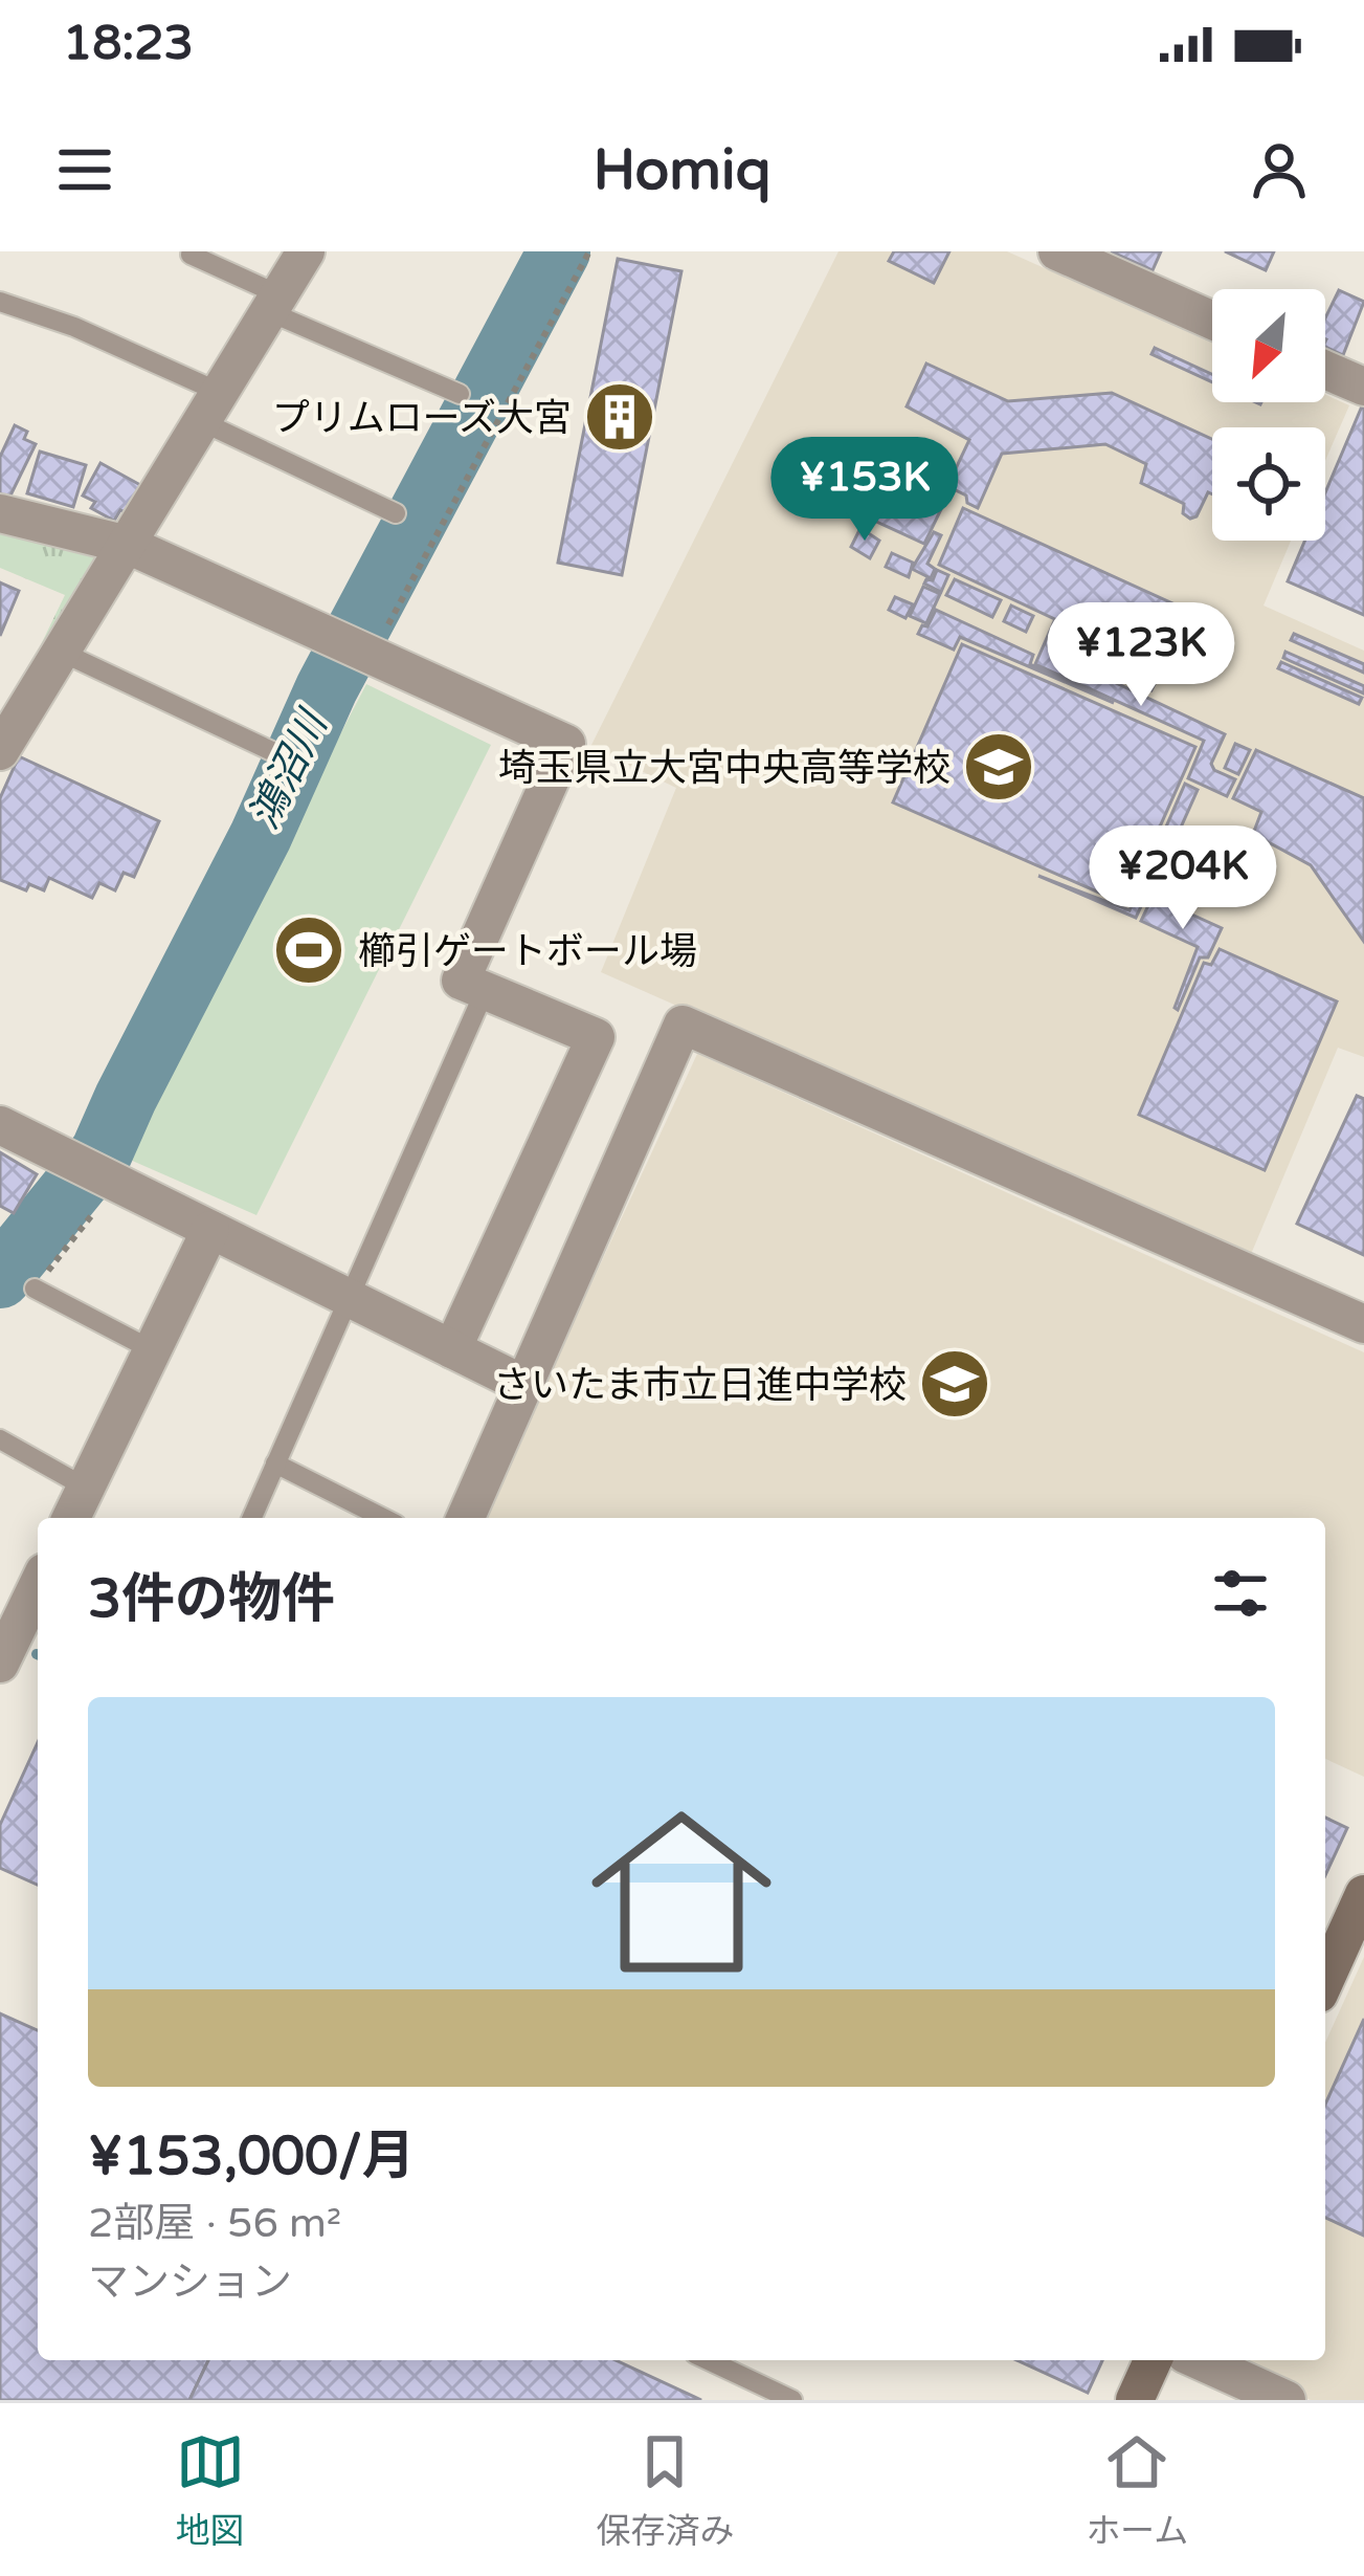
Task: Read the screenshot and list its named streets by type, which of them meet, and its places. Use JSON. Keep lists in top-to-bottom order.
{
  "water": ["鴻沼川"],
  "places": {
    "building": ["プリムローズ大宮"],
    "school or university": ["埼玉県立大宮中央高等学校", "さいたま市立日進中学校"],
    "sports": ["櫛引ゲートボール場"]
  },
  "north": "bottom left",
  "page": {
    "status": "18:23",
    "header": "Homiq",
    "price": ["¥153K", "¥123K", "¥204K"],
    "heading": "3件の物件",
    "list": [
      {
        "name": "¥153,000/月",
        "note": "2部屋 · 56 m² · マンション"
      }
    ],
    "tabs": ["地図", "保存済み", "ホーム"]
  }
}
